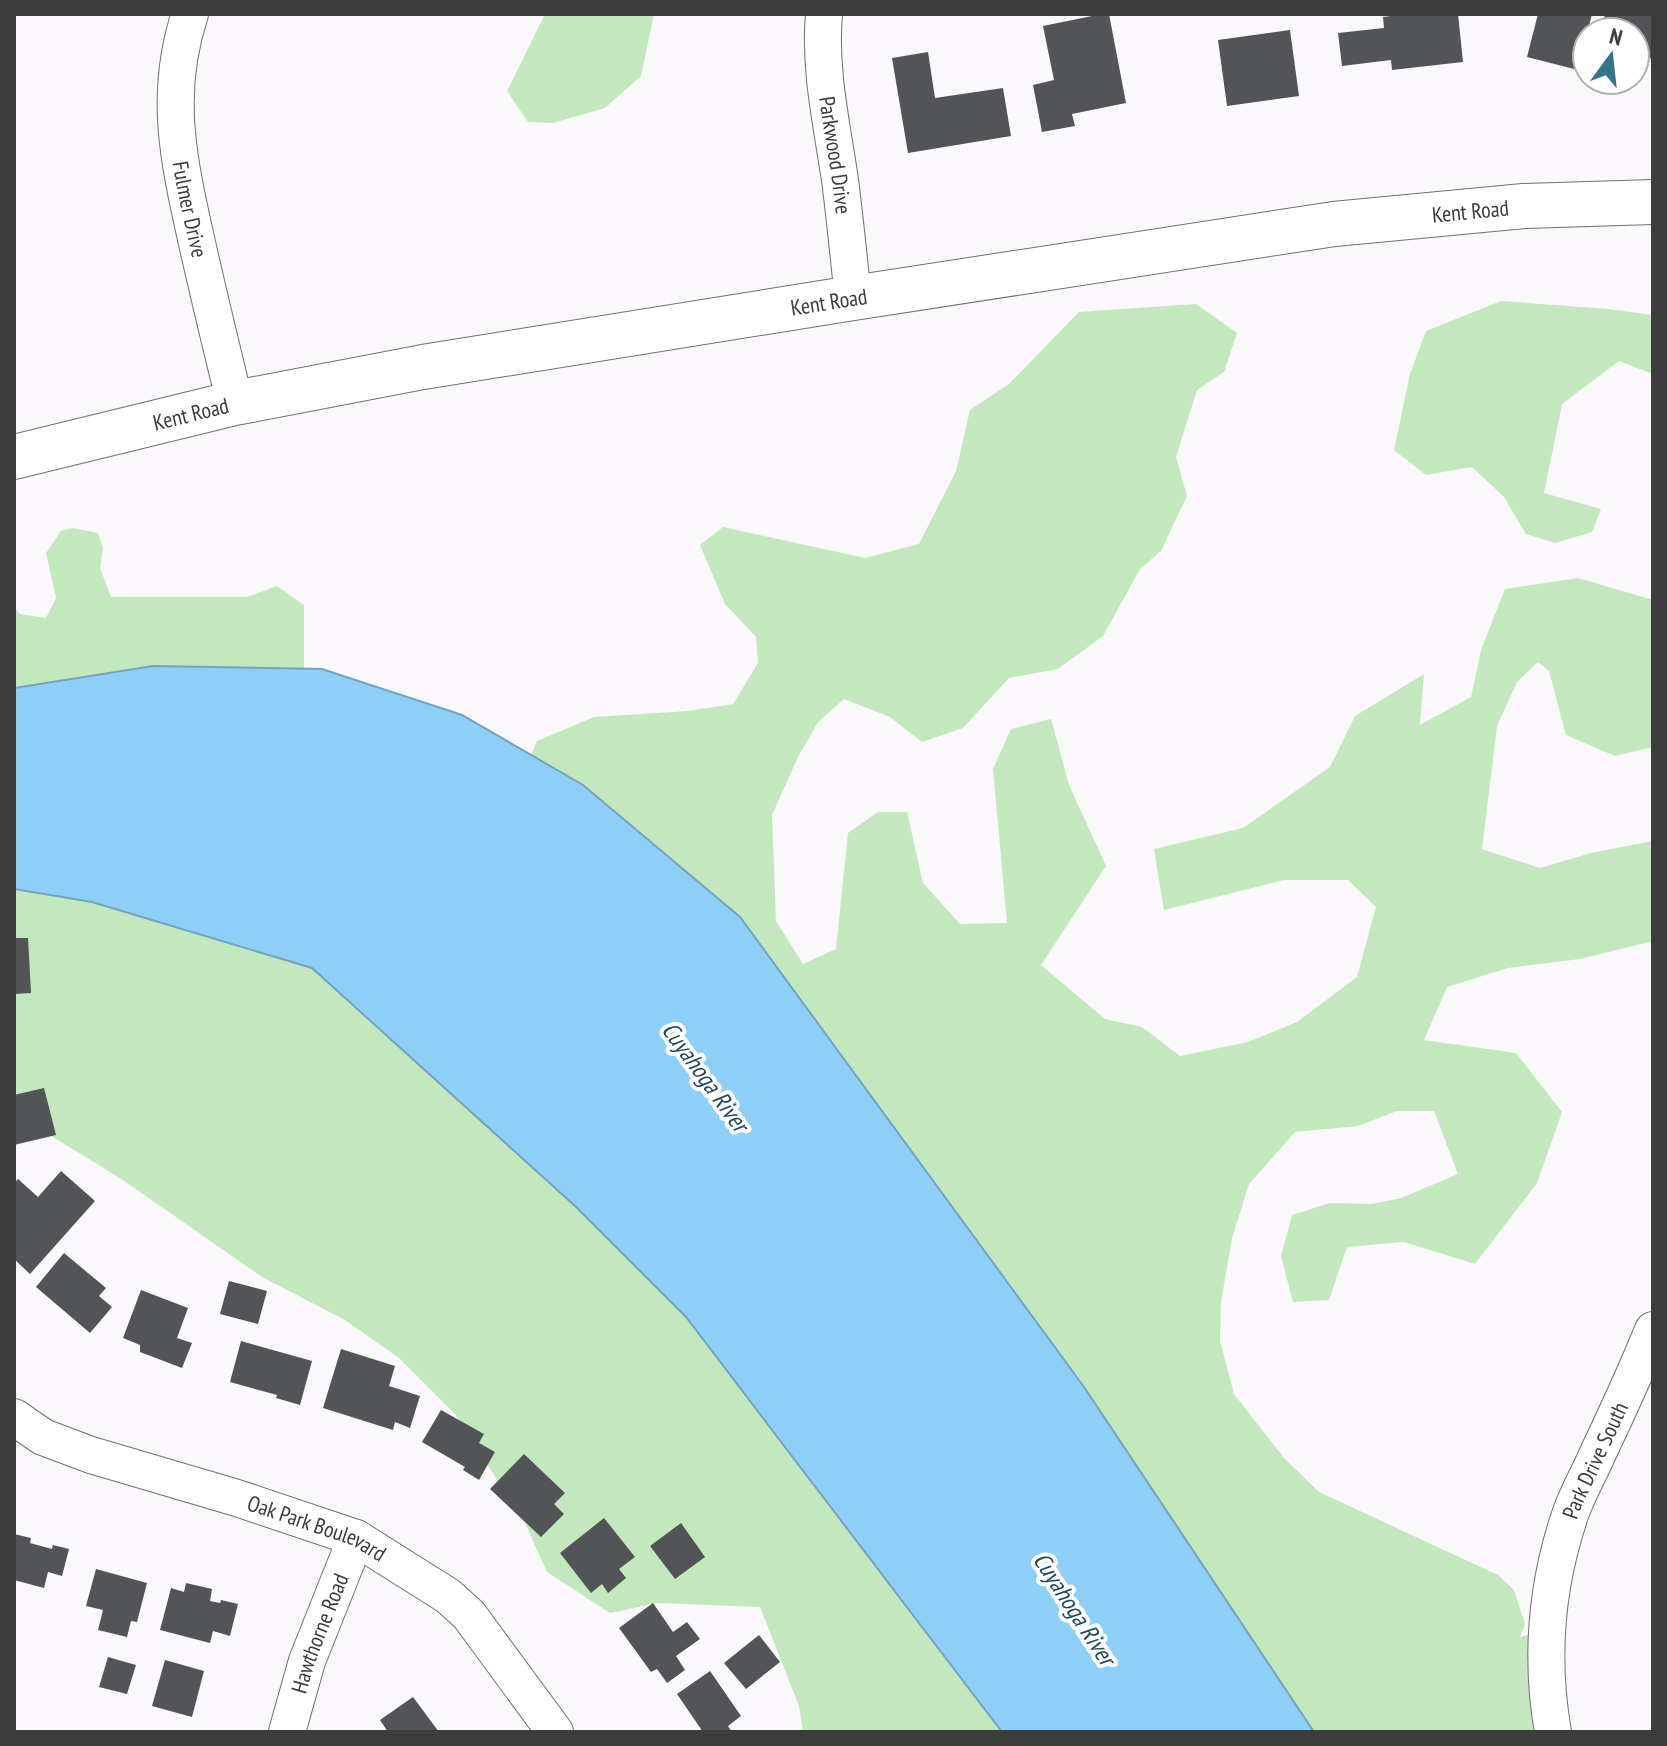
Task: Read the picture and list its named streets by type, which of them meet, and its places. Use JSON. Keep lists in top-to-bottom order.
{
  "streets": {
    "main road": ["Kent Road"],
    "street": [
      "Parkwood Drive",
      "Fulmer Drive",
      "Park Drive South",
      "Oak Park Boulevard",
      "Hawthorne Road"
    ]
  },
  "crossings": [
    ["Parkwood Drive", "Kent Road"],
    ["Fulmer Drive", "Kent Road"],
    ["Oak Park Boulevard", "Hawthorne Road"]
  ],
  "water": ["Cuyahoga River"],
  "north": "top"
}
